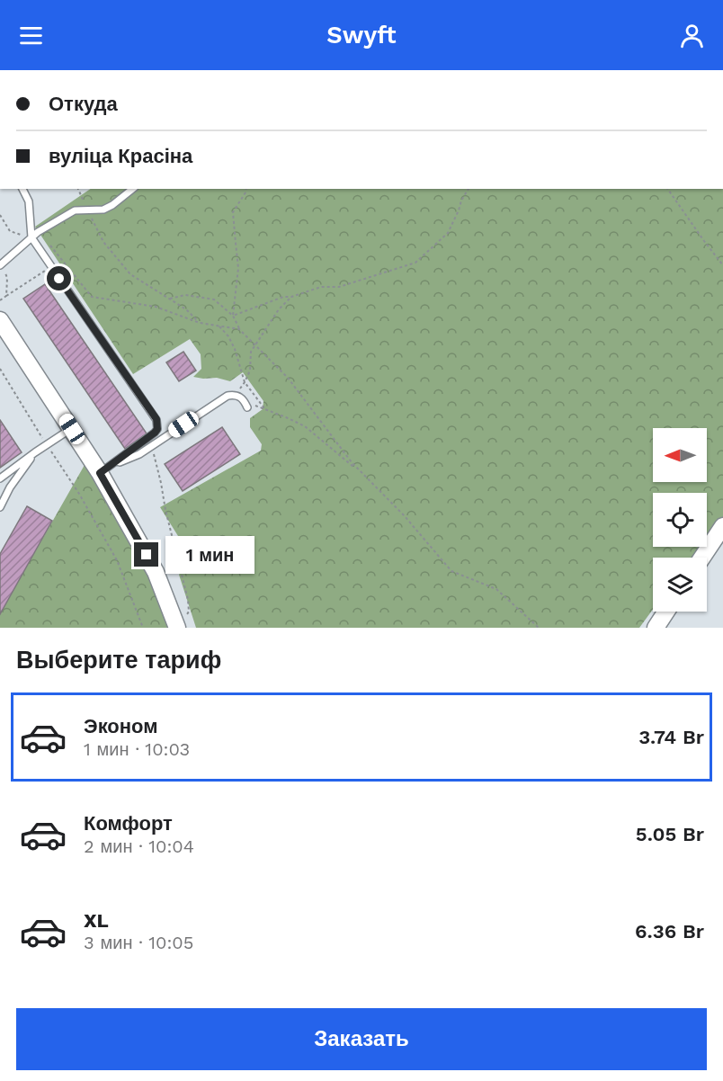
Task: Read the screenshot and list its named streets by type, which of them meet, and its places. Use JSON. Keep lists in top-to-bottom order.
{
  "north": "left",
  "page": {
    "header": "Swyft",
    "banner": ["Откуда", "вуліца Красіна"],
    "bubble": "1 мин",
    "heading": "Выберите тариф",
    "list": [
      {
        "name": "Эконом",
        "note": "1 мин · 10:03",
        "value": "3.74 Br"
      },
      {
        "name": "Комфорт",
        "note": "2 мин · 10:04",
        "value": "5.05 Br"
      },
      {
        "name": "XL",
        "note": "3 мин · 10:05",
        "value": "6.36 Br"
      }
    ],
    "buttons": "Заказать"
  }
}
